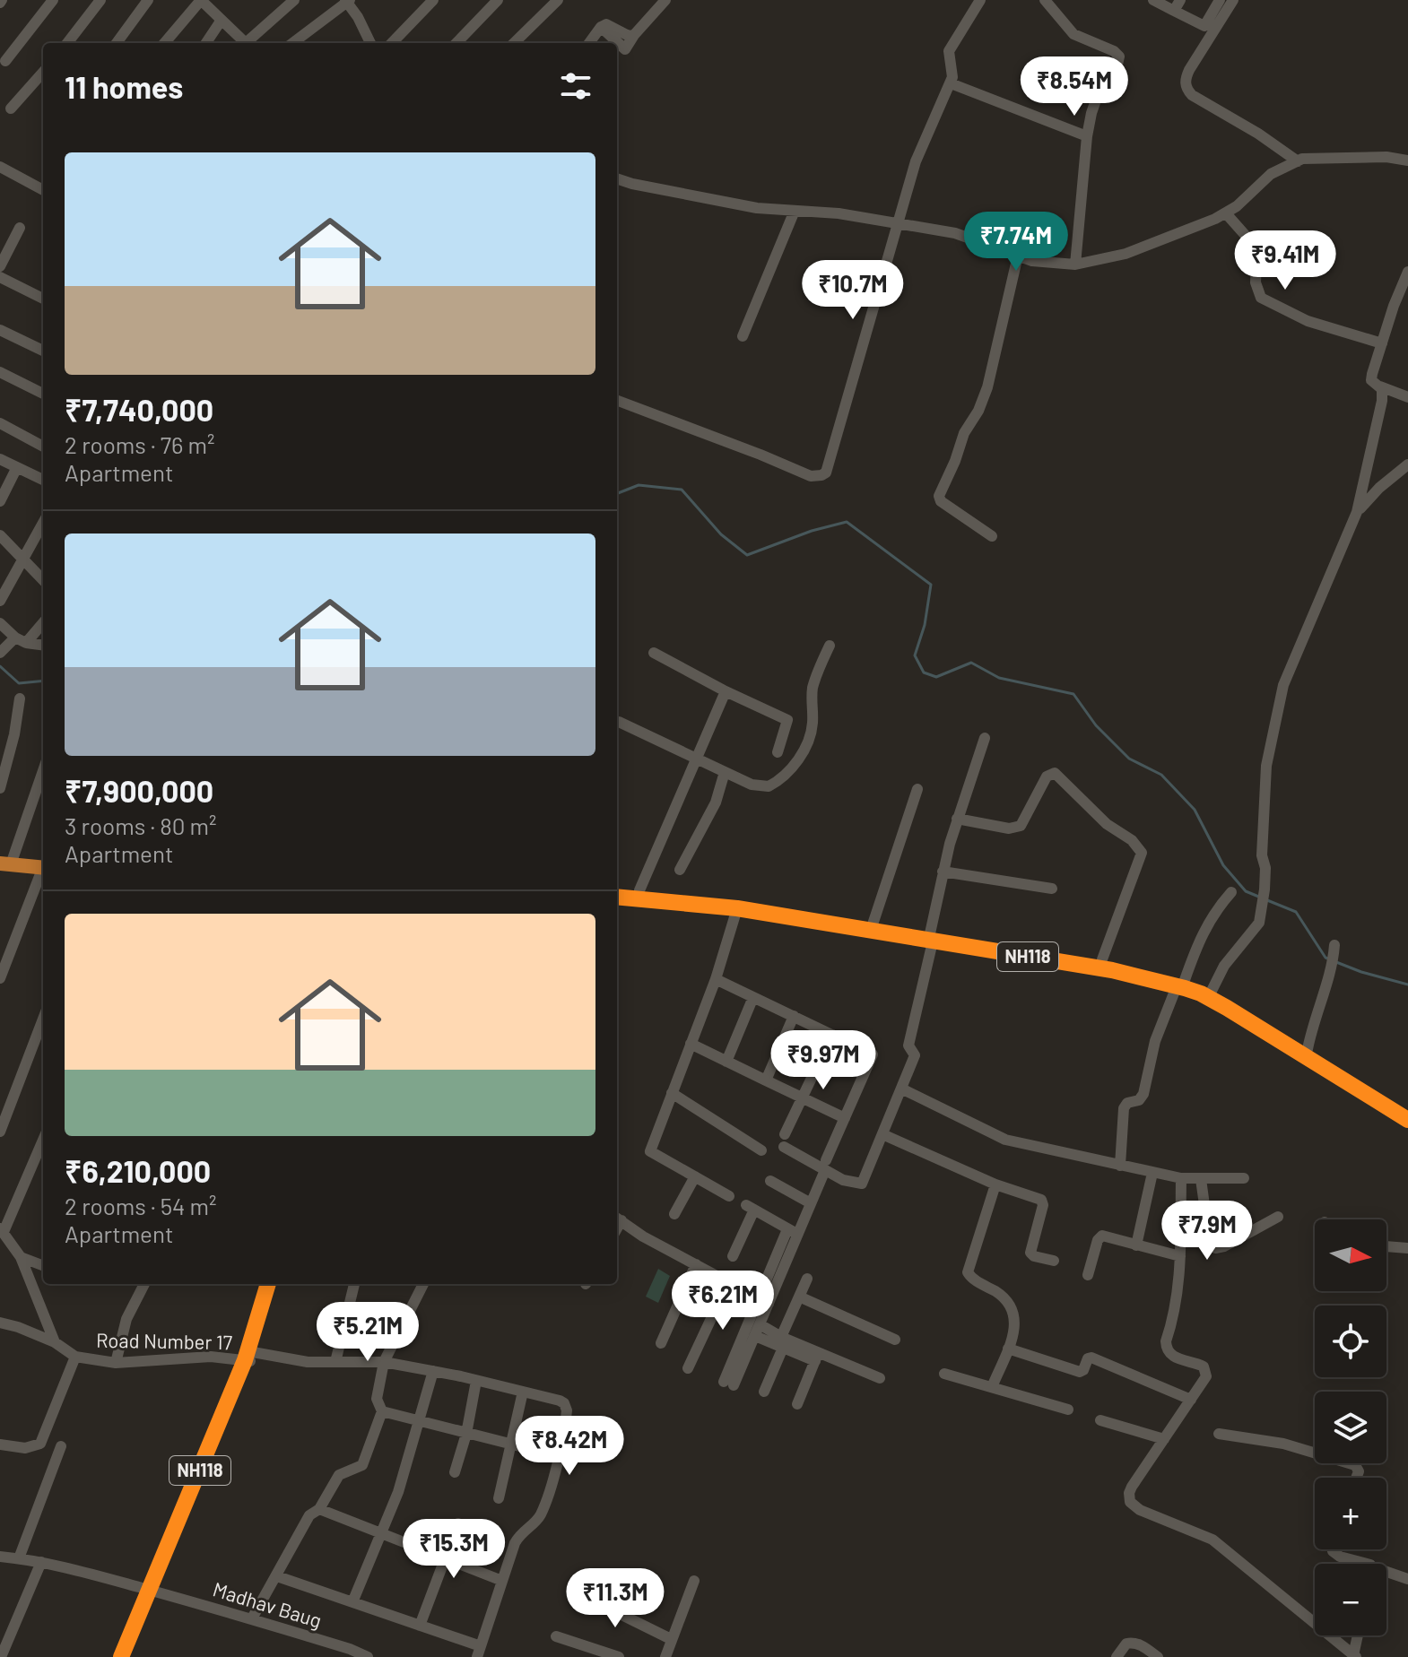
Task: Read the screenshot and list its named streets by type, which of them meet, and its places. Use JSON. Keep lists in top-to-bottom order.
{
  "streets": {
    "highway": ["NH118"],
    "street": ["Road Number 17", "Madhav Baug"]
  },
  "crossings": [
    ["NH118", "Road Number 17"],
    ["NH118", "Madhav Baug"]
  ],
  "north": "right",
  "page": {
    "heading": "11 homes",
    "price": [
      "₹8.54M",
      "₹7.74M",
      "₹9.41M",
      "₹10.7M",
      "₹9.97M",
      "₹7.9M",
      "₹6.21M",
      "₹5.21M",
      "₹8.42M",
      "₹15.3M",
      "₹11.3M"
    ],
    "list": [
      {
        "name": "₹7,740,000",
        "note": "2 rooms · 76 m² · Apartment"
      },
      {
        "name": "₹7,900,000",
        "note": "3 rooms · 80 m² · Apartment"
      },
      {
        "name": "₹6,210,000",
        "note": "2 rooms · 54 m² · Apartment"
      }
    ],
    "map_buttons": ["+", "−"]
  }
}
